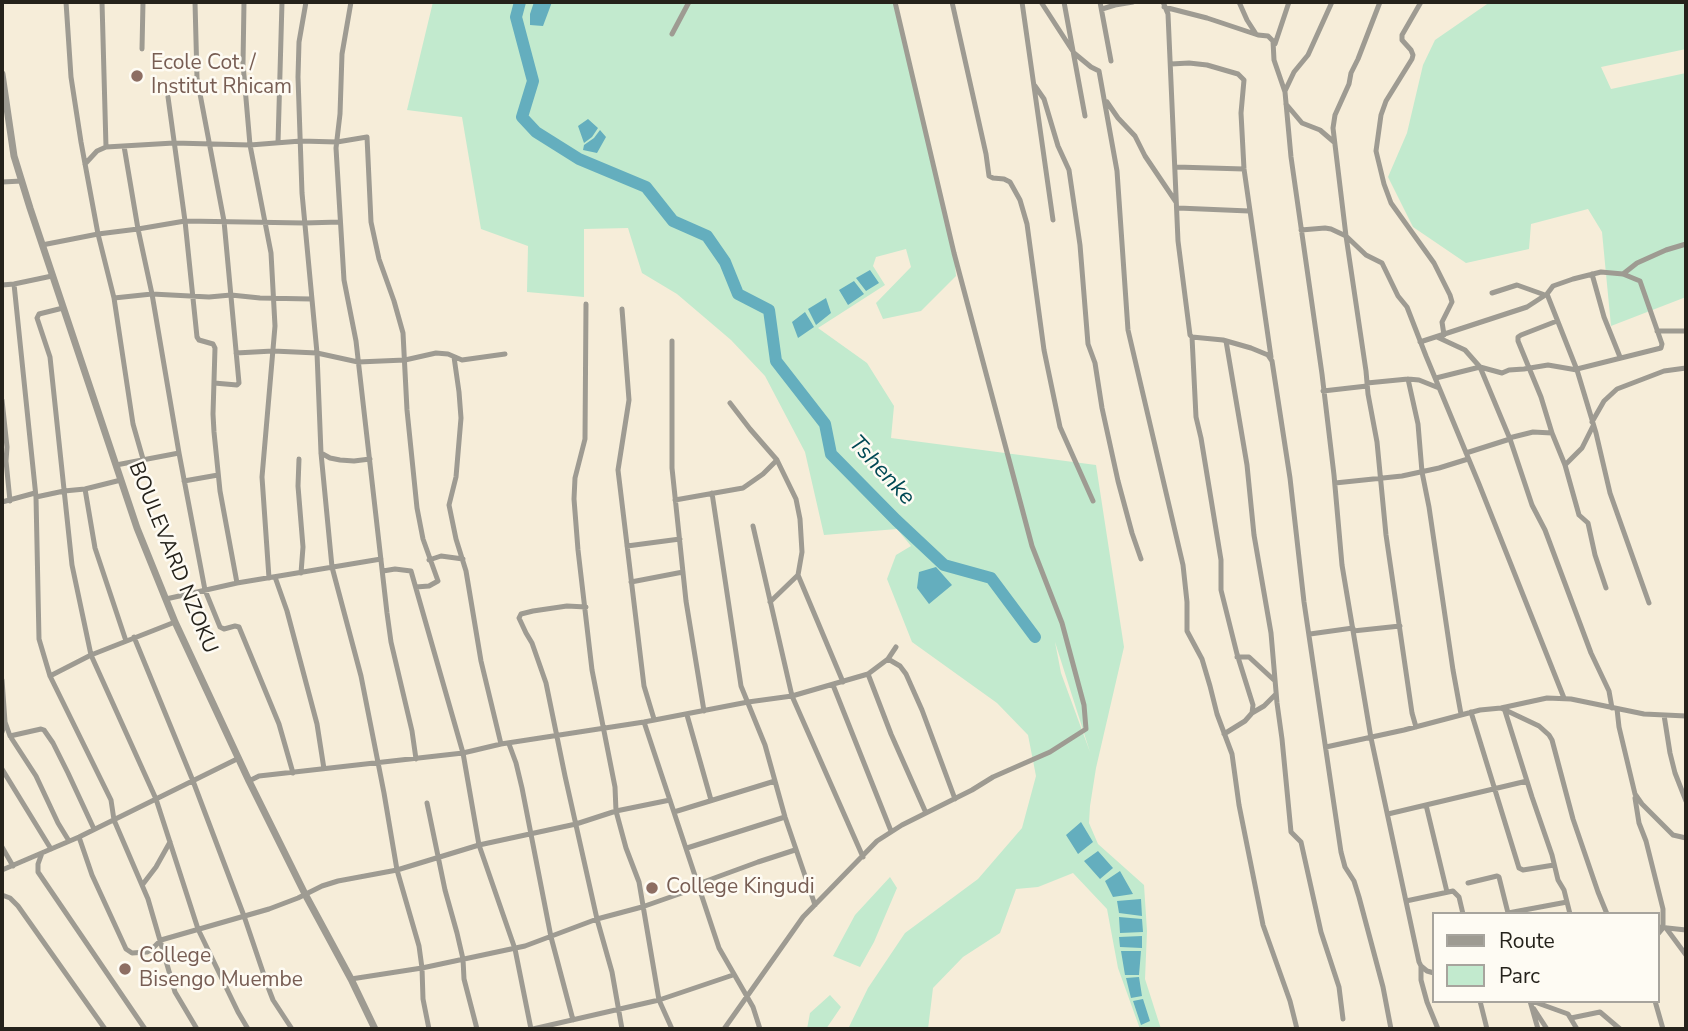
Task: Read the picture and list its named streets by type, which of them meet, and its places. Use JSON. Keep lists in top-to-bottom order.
{
  "streets": {
    "street": ["BOULEVARD NZOKU"]
  },
  "water": ["Tshenke"],
  "places": ["Ecole Cot. / Institut Rhicam", "College Kingudi", "College Bisengo Muembe"],
  "legend": ["Route", "Parc"]
}
